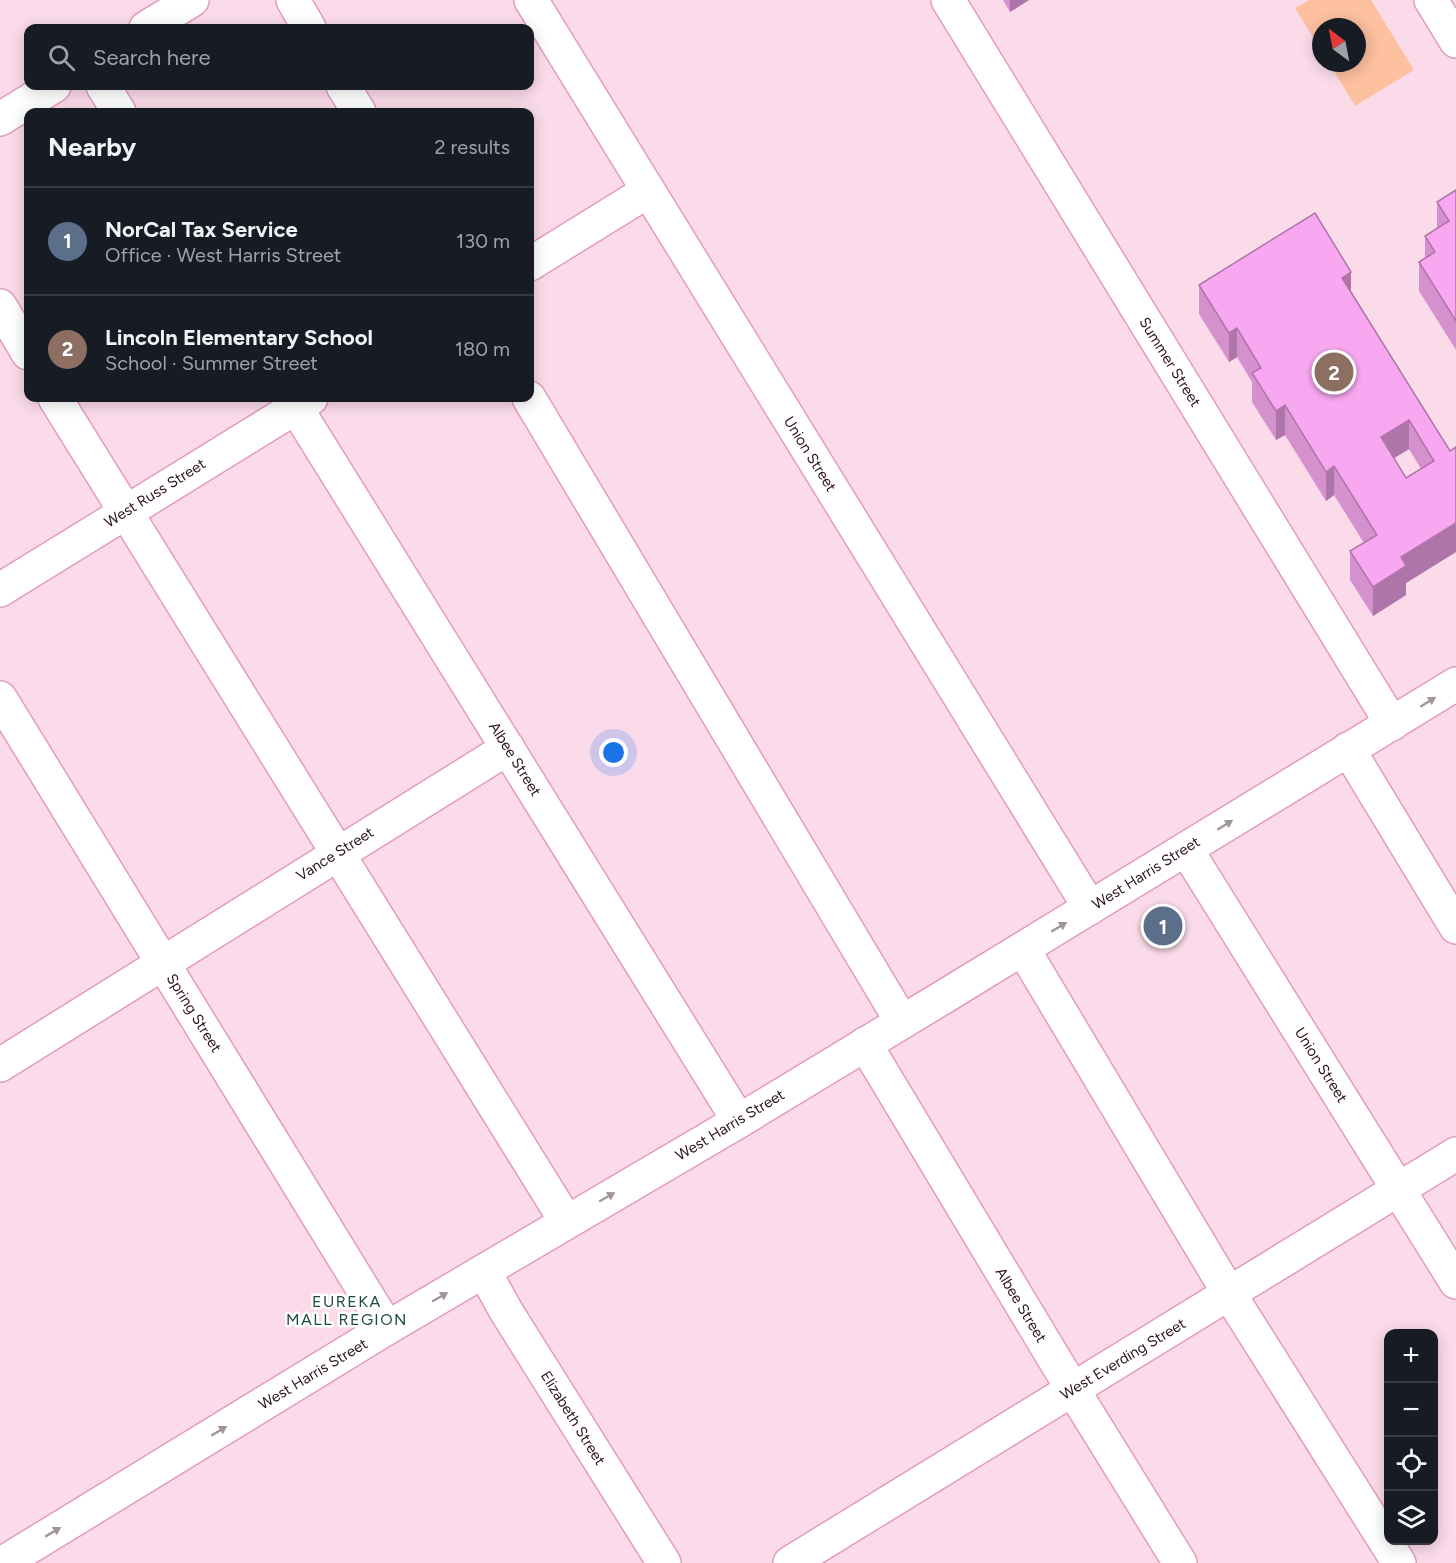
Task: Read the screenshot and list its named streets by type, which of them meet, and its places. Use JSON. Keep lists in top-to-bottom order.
{
  "streets": {
    "street": [
      "Summer Street",
      "Union Street",
      "West Russ Street",
      "Albee Street",
      "Vance Street",
      "West Harris Street",
      "Spring Street",
      "West Everding Street",
      "Elizabeth Street"
    ]
  },
  "crossings": [
    ["Summer Street", "West Harris Street"],
    ["Union Street", "West Harris Street"],
    ["Union Street", "West Everding Street"],
    ["Albee Street", "Vance Street"],
    ["Albee Street", "West Harris Street"],
    ["Albee Street", "West Everding Street"],
    ["Vance Street", "Spring Street"],
    ["West Harris Street", "Spring Street"],
    ["West Harris Street", "Elizabeth Street"]
  ],
  "one_way": ["West Harris Street"],
  "districts": ["EUREKA MALL REGION"],
  "north": "top left",
  "page": {
    "search": "Search here",
    "heading": ["Nearby", "2 results"],
    "list": [
      {
        "mark": "1",
        "name": "NorCal Tax Service",
        "note": "Office · West Harris Street",
        "value": "130 m"
      },
      {
        "mark": "2",
        "name": "Lincoln Elementary School",
        "note": "School · Summer Street",
        "value": "180 m"
      }
    ],
    "pins": ["2", "1"],
    "map_buttons": ["+", "−"]
  }
}
